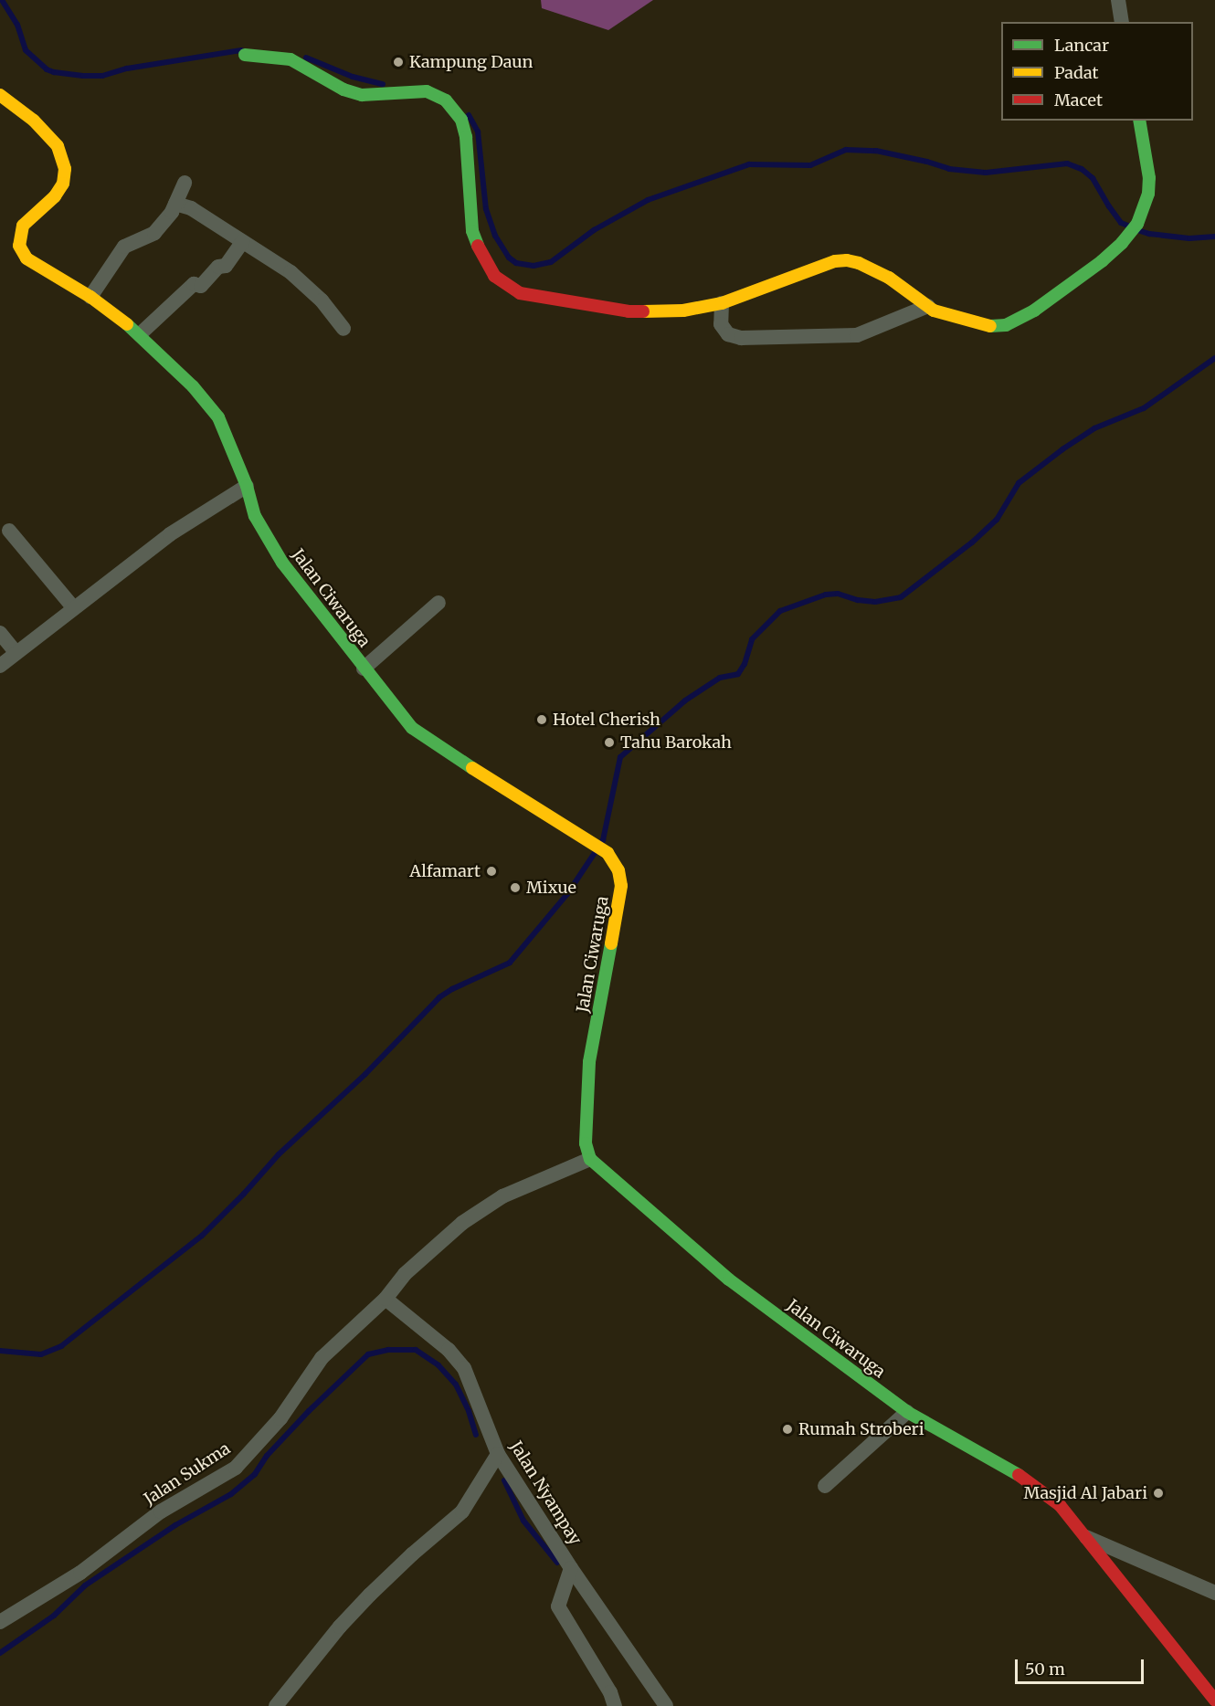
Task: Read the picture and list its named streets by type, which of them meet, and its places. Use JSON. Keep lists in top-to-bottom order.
{
  "streets": {
    "street": ["Jalan Ciwaruga", "Jalan Sukma", "Jalan Nyampay"]
  },
  "crossings": [
    ["Jalan Sukma", "Jalan Nyampay"]
  ],
  "places": [
    "Kampung Daun",
    "Hotel Cherish",
    "Tahu Barokah",
    "Alfamart",
    "Mixue",
    "Rumah Stroberi",
    "Masjid Al Jabari"
  ],
  "legend": ["Lancar", "Padat", "Macet"],
  "scale_bar": "50 m"
}
